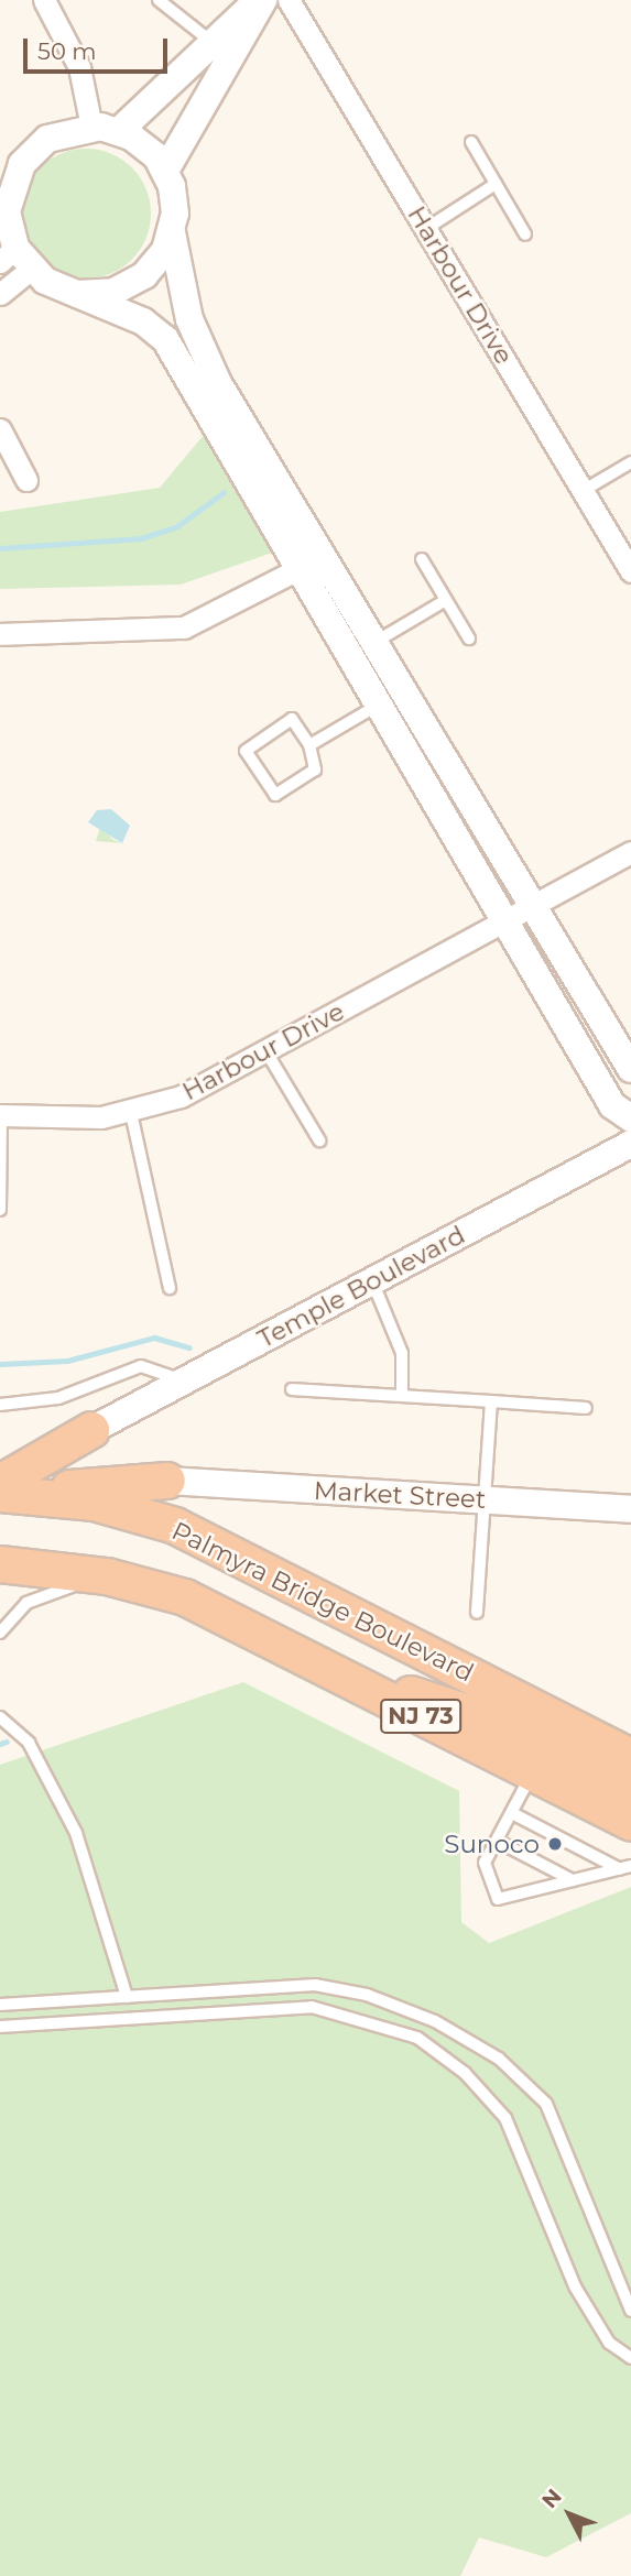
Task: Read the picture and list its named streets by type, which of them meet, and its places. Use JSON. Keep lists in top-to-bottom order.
{
  "streets": {
    "highway": ["Palmyra Bridge Boulevard", "NJ 73"],
    "street": ["Harbour Drive", "Temple Boulevard", "Market Street"]
  },
  "places": ["Sunoco"],
  "scale_bar": "50 m",
  "north": "top left"
}
